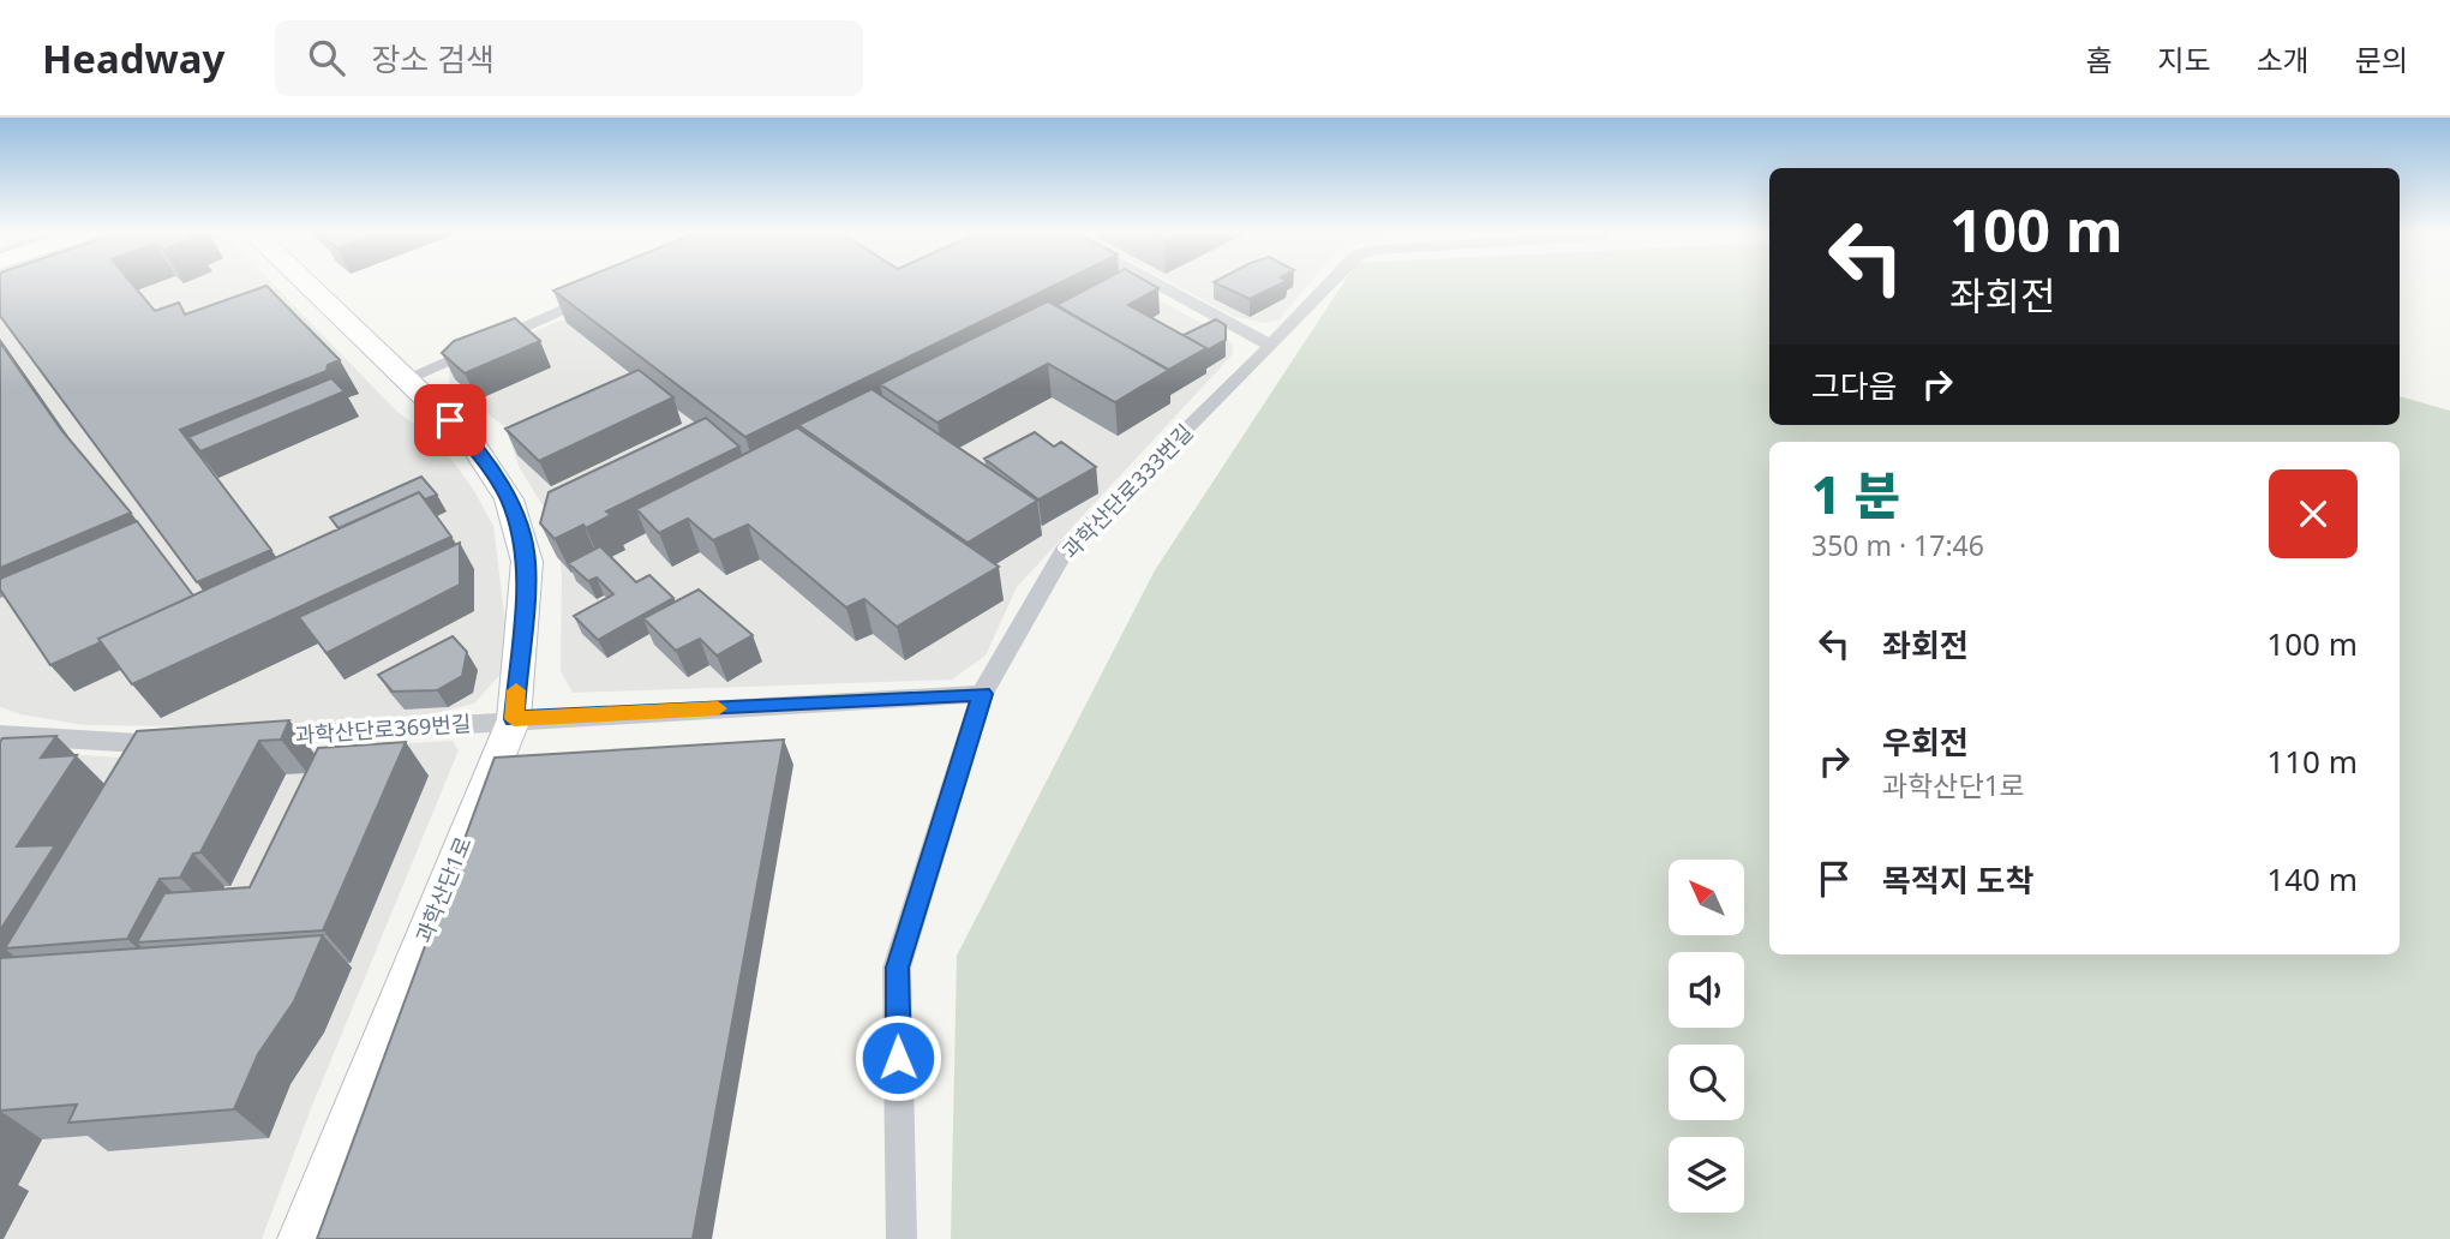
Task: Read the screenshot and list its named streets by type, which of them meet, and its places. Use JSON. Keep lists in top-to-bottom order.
{
  "streets": {
    "main road": ["과학산단1로"],
    "street": ["과학산단로333번길", "과학산단로369번길"]
  },
  "crossings": [
    ["과학산단로333번길", "과학산단로369번길"],
    ["과학산단로369번길", "과학산단1로"]
  ],
  "north": "top left",
  "page": {
    "header": "Headway",
    "search": "장소 검색",
    "nav": [
      "홈",
      "지도",
      "소개",
      "문의"
    ],
    "turn": ["100 m", "좌회전"],
    "then": "그다음",
    "heading": ["1 분", "350 m · 17:46"],
    "list": [
      {
        "name": "좌회전",
        "value": "100 m"
      },
      {
        "name": "우회전",
        "note": "과학산단1로",
        "value": "110 m"
      },
      {
        "name": "목적지 도착",
        "value": "140 m"
      }
    ]
  }
}
